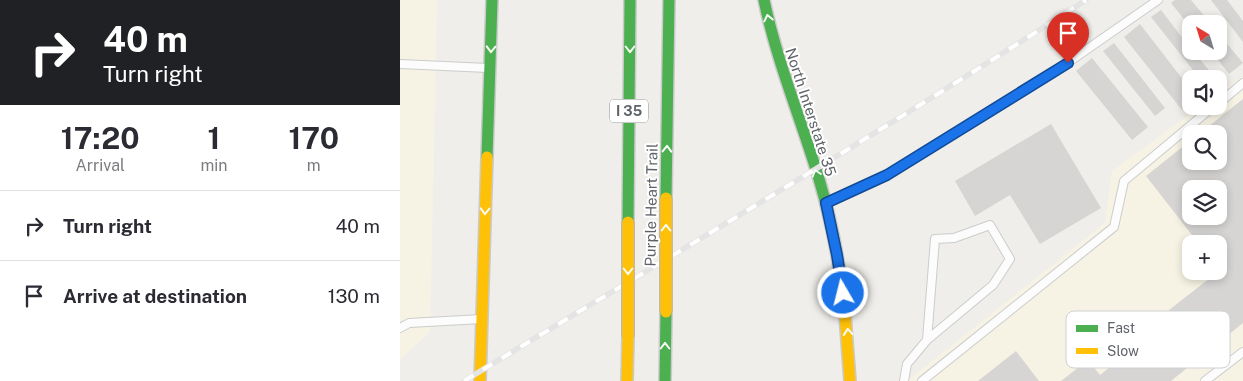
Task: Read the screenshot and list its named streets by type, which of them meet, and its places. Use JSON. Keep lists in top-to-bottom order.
{
  "streets": {
    "main road": ["I 35", "North Interstate 35", "Purple Heart Trail"]
  },
  "one_way": ["North Interstate 35"],
  "legend": ["Fast", "Slow"],
  "north": "top left",
  "page": {
    "turn": ["40 m", "Turn right"],
    "map_buttons": "+",
    "eta": [
      "17:20",
      "Arrival",
      "1",
      "min",
      "170",
      "m"
    ],
    "list": [
      {
        "name": "Turn right",
        "value": "40 m"
      },
      {
        "name": "Arrive at destination",
        "value": "130 m"
      }
    ]
  }
}
